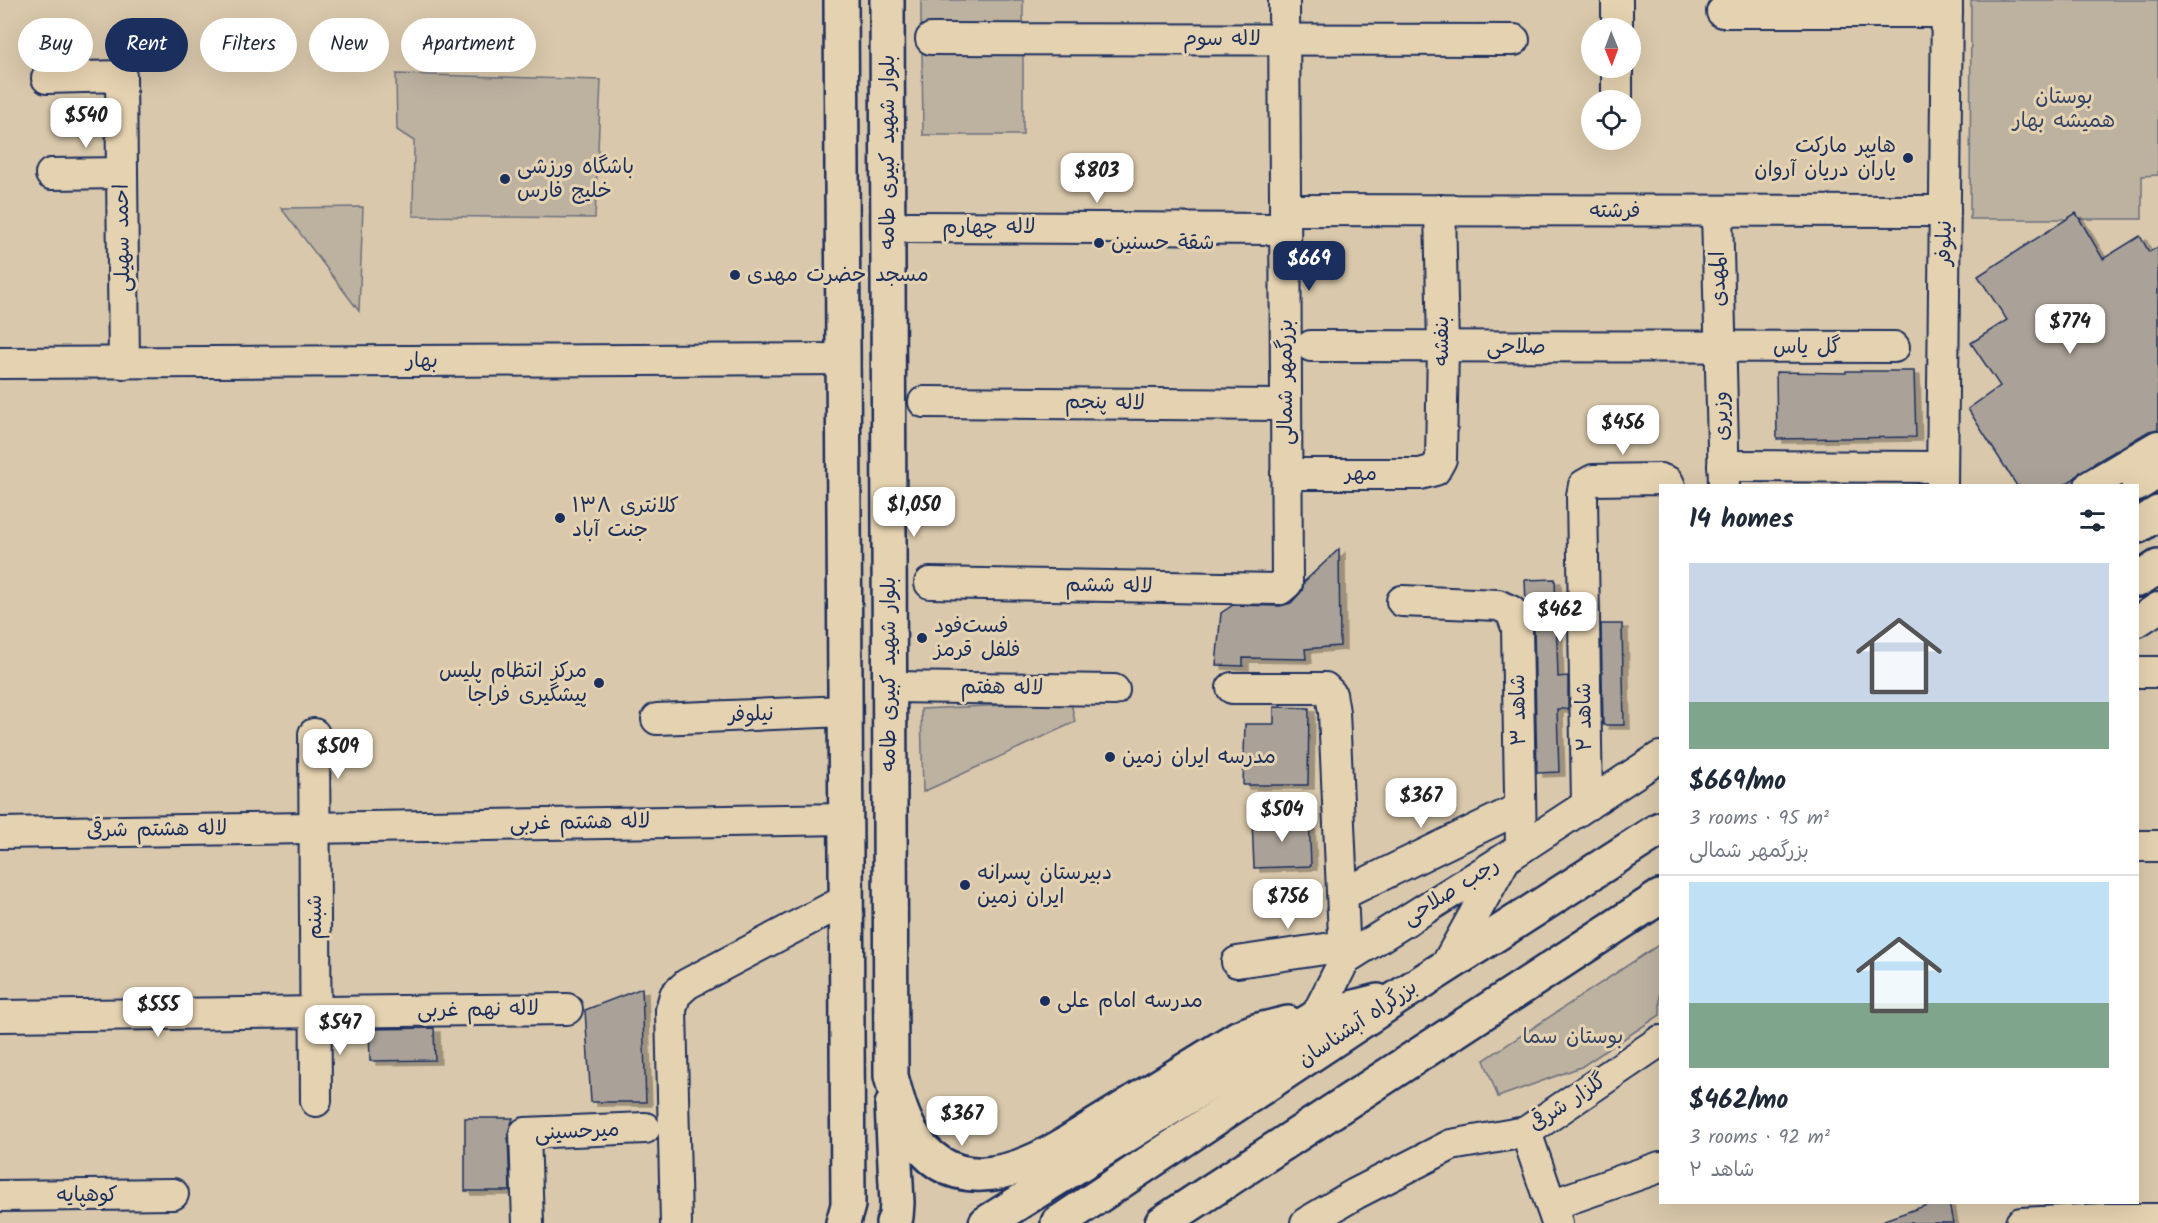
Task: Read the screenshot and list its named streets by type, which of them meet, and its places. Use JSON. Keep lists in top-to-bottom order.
{
  "streets": {
    "main road": ["بلوار شهید کبیری طامه", "بزرگراه آبشناسان"],
    "street": [
      "لاله سوم",
      "فرشته",
      "لاله چهارم",
      "احمد سهیلی",
      "نیلوفر",
      "المهدی",
      "بنفشه",
      "صلاحی",
      "گل یاس",
      "بهار",
      "بزرگمهر شمالی",
      "لاله پنجم",
      "وزیری",
      "مهر",
      "لاله ششم",
      "لاله هفتم",
      "شاهد ۳",
      "شاهد ۲",
      "لاله هشتم غربی",
      "لاله هشتم شرقی",
      "رجب صلاحی",
      "شبنم",
      "لاله نهم غربی",
      "گلزار شرقی",
      "میرحسینی",
      "کوهپایه"
    ]
  },
  "crossings": [
    ["لاله سوم", "بزرگمهر شمالی"],
    ["بلوار شهید کبیری طامه", "نیلوفر"],
    ["بلوار شهید کبیری طامه", "بهار"],
    ["بلوار شهید کبیری طامه", "لاله هفتم"],
    ["بلوار شهید کبیری طامه", "لاله هشتم غربی"],
    ["بلوار شهید کبیری طامه", "بزرگراه آبشناسان"],
    ["فرشته", "لاله چهارم"],
    ["فرشته", "نیلوفر"],
    ["فرشته", "المهدی"],
    ["فرشته", "بنفشه"],
    ["فرشته", "بزرگمهر شمالی"],
    ["لاله چهارم", "بزرگمهر شمالی"],
    ["احمد سهیلی", "بهار"],
    ["المهدی", "صلاحی"],
    ["المهدی", "گل یاس"],
    ["المهدی", "وزیری"],
    ["بنفشه", "صلاحی"],
    ["بنفشه", "مهر"],
    ["صلاحی", "گل یاس"],
    ["صلاحی", "وزیری"],
    ["گل یاس", "وزیری"],
    ["بزرگمهر شمالی", "لاله پنجم"],
    ["بزرگمهر شمالی", "مهر"],
    ["بزرگمهر شمالی", "لاله ششم"],
    ["شاهد ۳", "رجب صلاحی"],
    ["شاهد ۲", "رجب صلاحی"],
    ["لاله هشتم غربی", "لاله هشتم شرقی"],
    ["لاله هشتم غربی", "شبنم"],
    ["لاله هشتم شرقی", "شبنم"],
    ["شبنم", "لاله نهم غربی"]
  ],
  "parks": ["بوستان همیشه بهار", "بوستان سما"],
  "places": [
    "هایپر مارکت یاران دریان آروان",
    "باشگاه ورزشی خلیج فارس",
    "شقة حسنين",
    "مسجد حضرت مهدی",
    "کلانتری ۱۳۸ جنت آباد",
    "فست‌فود فلفل قرمز",
    "مرکز انتظام پلیس پیشگیری فراجا",
    "مدرسه ایران زمین",
    "دبیرستان پسرانه ایران زمین",
    "مدرسه امام علی"
  ],
  "north": "bottom",
  "page": {
    "chip": [
      "Buy",
      "Rent",
      "Filters",
      "New",
      "Apartment"
    ],
    "price": [
      "$540",
      "$803",
      "$669",
      "$774",
      "$456",
      "$1,050",
      "$462",
      "$509",
      "$367",
      "$504",
      "$756",
      "$555",
      "$547",
      "$367"
    ],
    "heading": "14 homes",
    "list": [
      {
        "name": "$669/mo",
        "note": "3 rooms · 95 m² · بزرگمهر شمالی"
      },
      {
        "name": "$462/mo",
        "note": "3 rooms · 92 m² · شاهد ۲"
      }
    ]
  }
}
